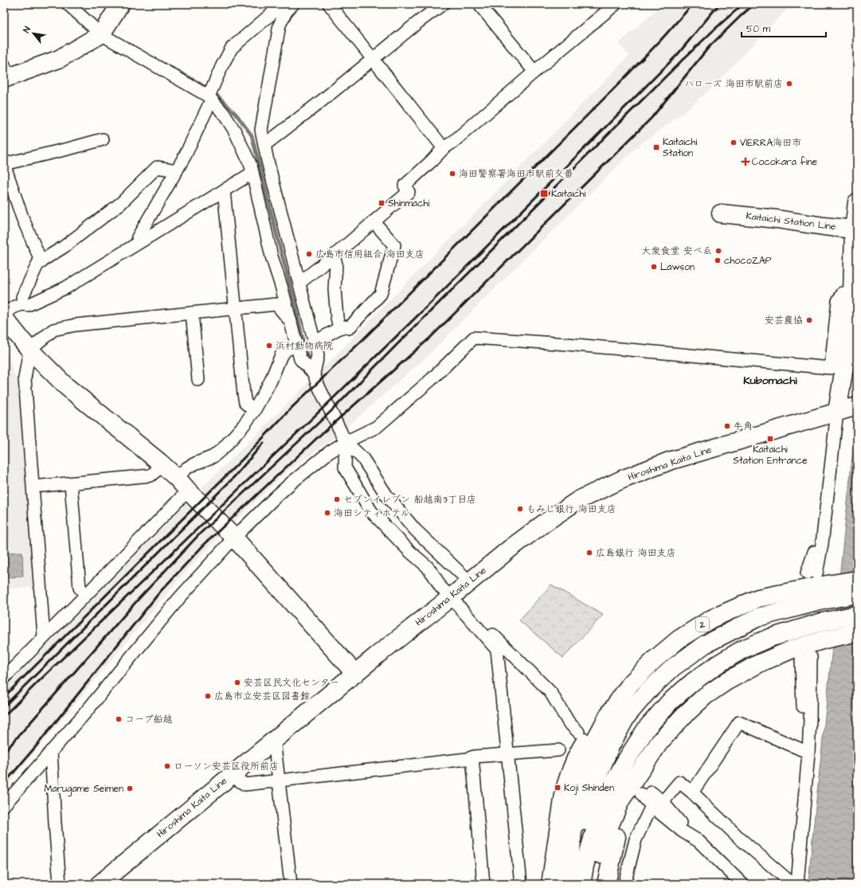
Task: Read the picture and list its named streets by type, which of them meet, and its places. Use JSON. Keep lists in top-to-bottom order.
{
  "streets": {
    "main road": ["Kaitaichi Station Line", "Hiroshima Kaita Line", "2"]
  },
  "districts": ["Kubomachi"],
  "places": {
    "other": [
      "ハローズ 海田市駅前店",
      "VIERRA海田市",
      "海田警察署海田市駅前交番",
      "大衆食堂 安べゑ",
      "広島市信用組合 海田支店",
      "chocoZAP",
      "Lawson",
      "安芸農協",
      "浜村動物病院",
      "牛角",
      "セブンイレブン 船越南3丁目店",
      "もみじ銀行 海田支店",
      "海田シティホテル",
      "広島銀行 海田支店",
      "安芸区民文化センター",
      "広島市立安芸区図書館",
      "コープ船越",
      "ローソン安芸区役所前店",
      "Marugame Seimen"
    ],
    "transit": [
      "Kaitaichi Station",
      "Kaitaichi",
      "Shinmachi",
      "Kaitaichi Station Entrance",
      "Koji Shinden"
    ],
    "health": ["Cocokara fine"]
  },
  "scale_bar": "50 m",
  "north": "top left"
}
